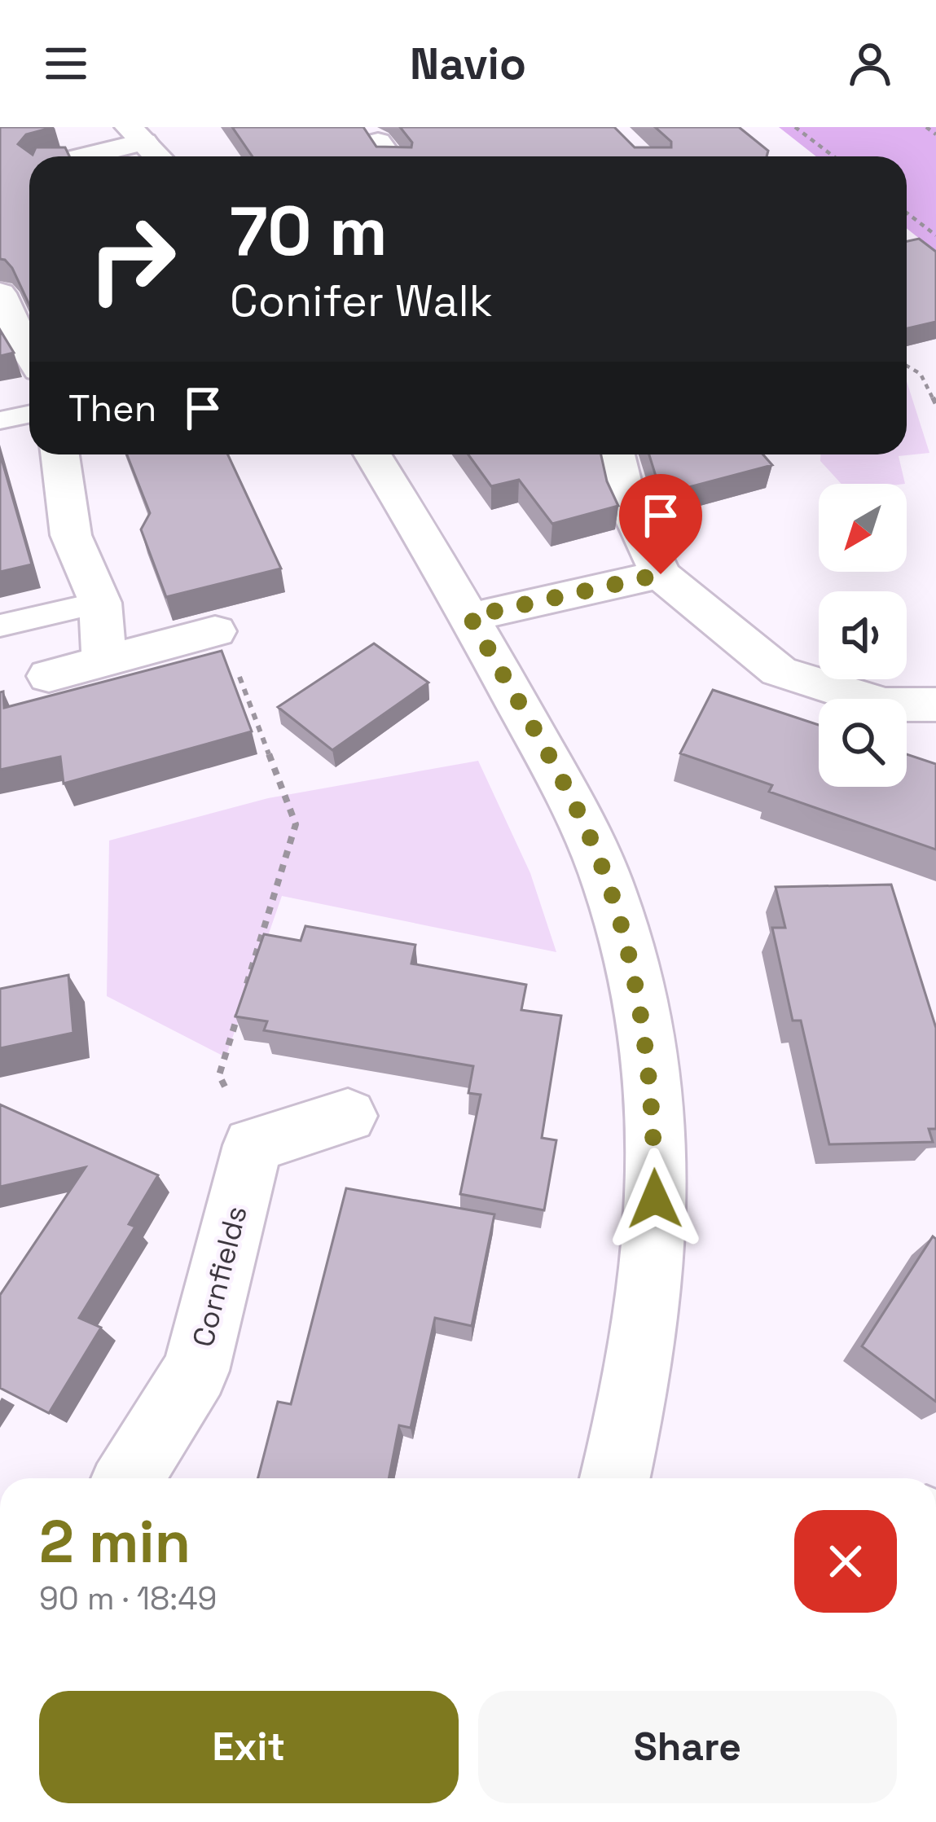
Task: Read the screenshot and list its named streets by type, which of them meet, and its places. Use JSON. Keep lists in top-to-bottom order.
{
  "streets": {
    "street": ["Cornfields"]
  },
  "north": "bottom left",
  "page": {
    "header": "Navio",
    "turn": ["70 m", "Conifer Walk"],
    "then": "Then",
    "heading": ["2 min", "90 m · 18:49"],
    "buttons": ["Exit", "Share"]
  }
}
